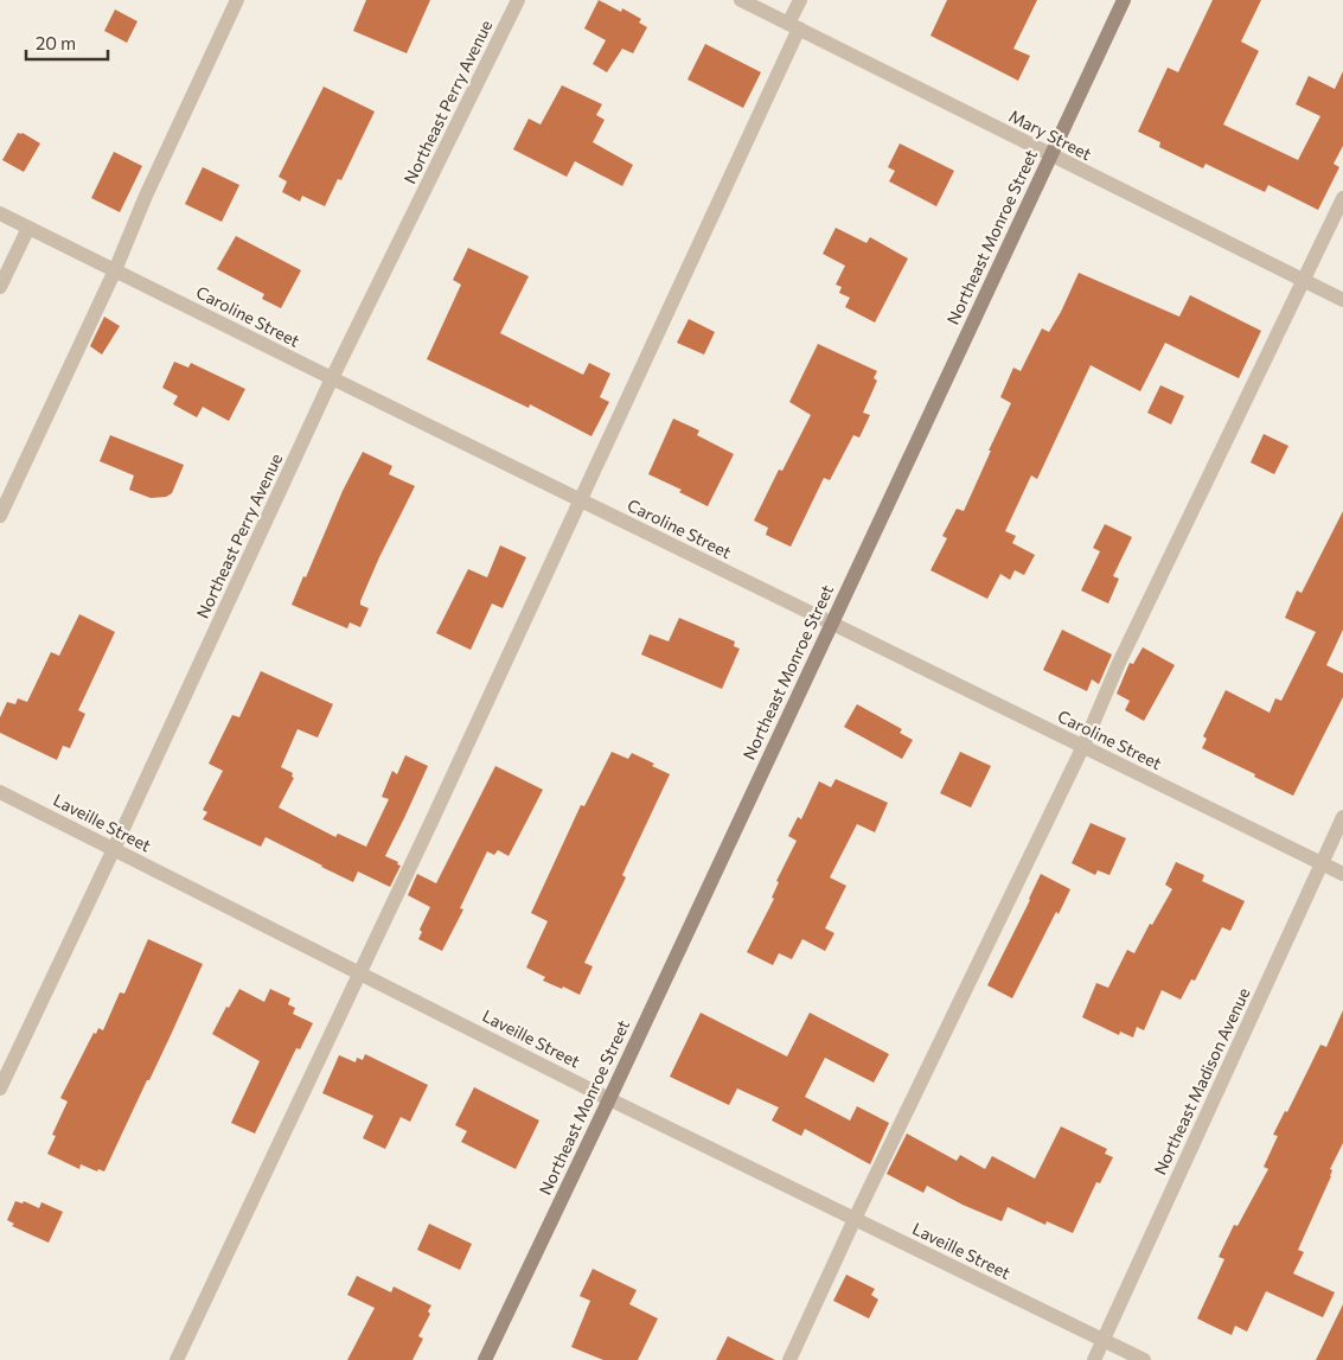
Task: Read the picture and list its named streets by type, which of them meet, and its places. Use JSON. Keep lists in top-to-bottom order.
{
  "streets": {
    "street": [
      "Northeast Perry Avenue",
      "Mary Street",
      "Northeast Monroe Street",
      "Caroline Street",
      "Laveille Street",
      "Northeast Madison Avenue"
    ]
  },
  "crossings": [
    ["Northeast Perry Avenue", "Caroline Street"],
    ["Northeast Perry Avenue", "Laveille Street"],
    ["Mary Street", "Northeast Monroe Street"],
    ["Northeast Monroe Street", "Caroline Street"],
    ["Northeast Monroe Street", "Laveille Street"],
    ["Caroline Street", "Northeast Madison Avenue"],
    ["Laveille Street", "Northeast Madison Avenue"]
  ],
  "scale_bar": "20 m"
}
